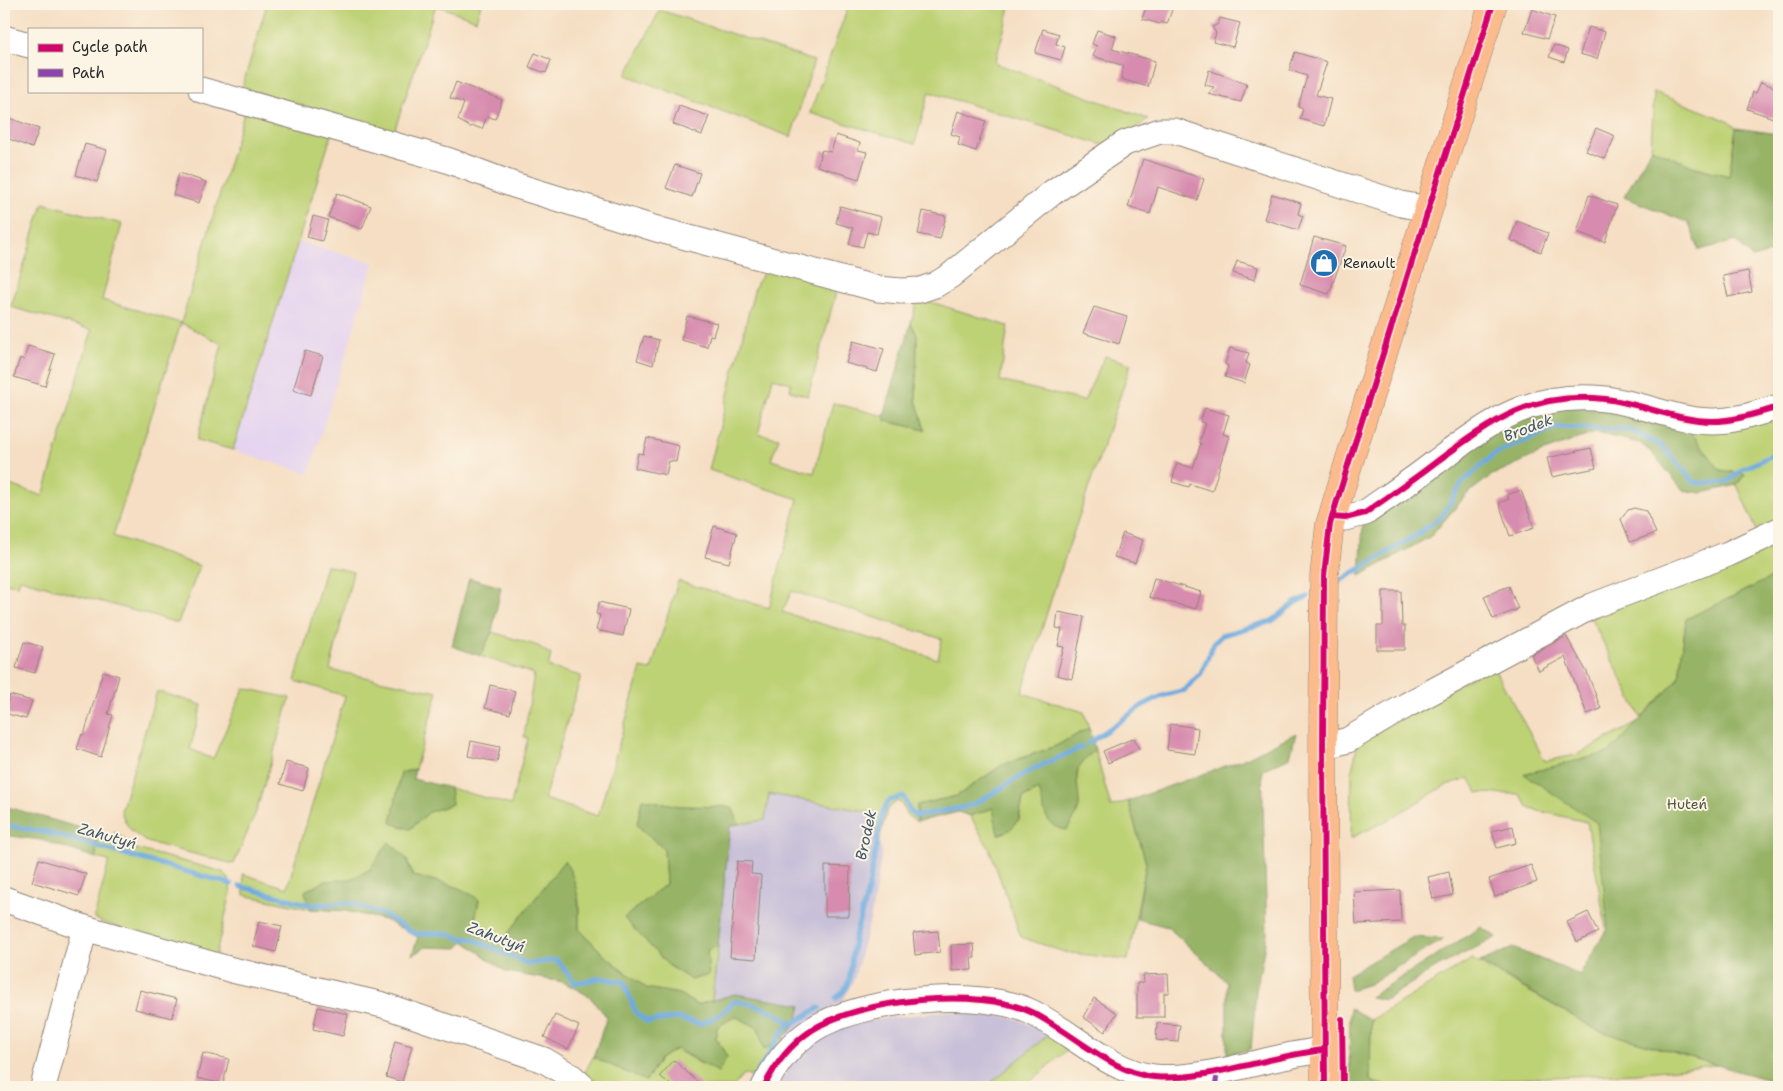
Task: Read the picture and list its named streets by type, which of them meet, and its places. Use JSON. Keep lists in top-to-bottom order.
{
  "water": ["Brodek", "Zahutyń"],
  "parks": ["Huteń"],
  "places": {
    "shop": ["Renault"]
  },
  "legend": ["Cycle path", "Path"]
}
